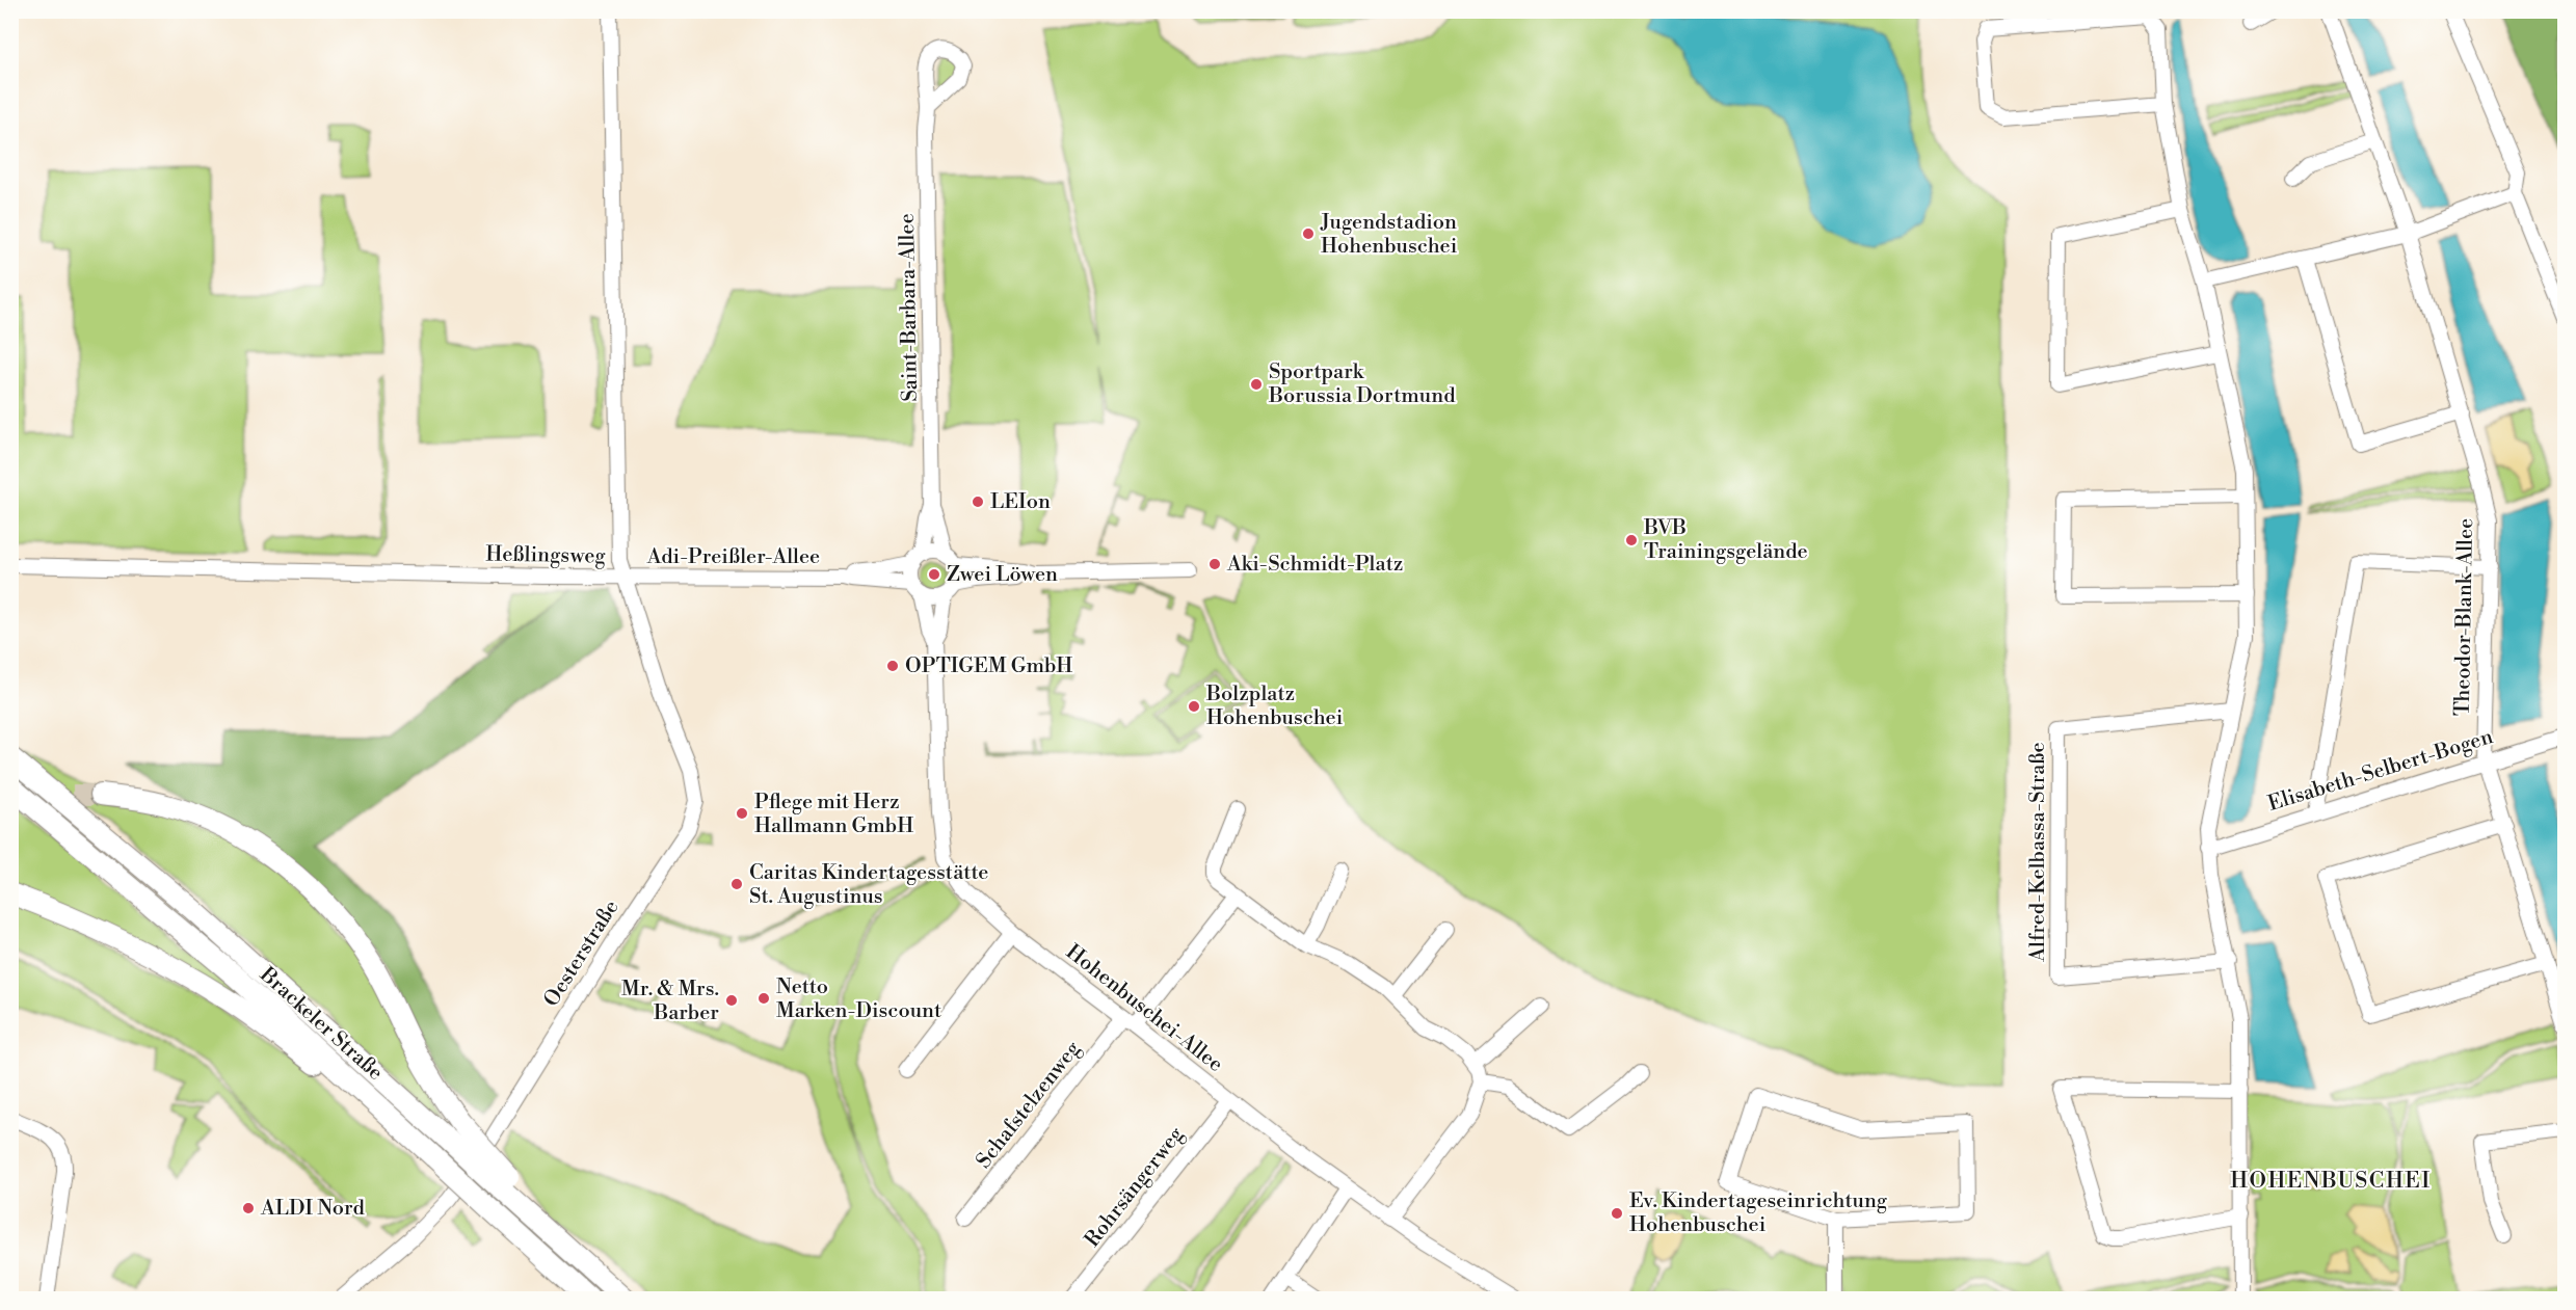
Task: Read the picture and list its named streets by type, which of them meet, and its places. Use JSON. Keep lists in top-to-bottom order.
{
  "streets": {
    "highway": ["Brackeler Straße"],
    "street": [
      "Saint-Barbara-Allee",
      "Heßlingsweg",
      "Adi-Preißler-Allee",
      "Theodor-Blank-Allee",
      "Elisabeth-Selbert-Bogen",
      "Alfred-Kelbassa-Straße",
      "Oesterstraße",
      "Hohenbuschei-Allee",
      "Schafstelzenweg",
      "Rohrsängerweg"
    ]
  },
  "crossings": [
    ["Saint-Barbara-Allee", "Adi-Preißler-Allee"],
    ["Saint-Barbara-Allee", "Hohenbuschei-Allee"],
    ["Heßlingsweg", "Adi-Preißler-Allee"],
    ["Heßlingsweg", "Oesterstraße"],
    ["Adi-Preißler-Allee", "Oesterstraße"],
    ["Adi-Preißler-Allee", "Hohenbuschei-Allee"],
    ["Theodor-Blank-Allee", "Elisabeth-Selbert-Bogen"],
    ["Hohenbuschei-Allee", "Schafstelzenweg"],
    ["Hohenbuschei-Allee", "Rohrsängerweg"]
  ],
  "districts": ["HOHENBUSCHEI"],
  "places": [
    "Jugendstadion Hohenbuschei",
    "Sportpark Borussia Dortmund",
    "LEIon",
    "BVB Trainingsgelände",
    "Aki-Schmidt-Platz",
    "Zwei Löwen",
    "OPTIGEM GmbH",
    "Bolzplatz Hohenbuschei",
    "Pflege mit Herz Hallmann GmbH",
    "Caritas Kindertagesstätte St. Augustinus",
    "Netto Marken-Discount",
    "Mr. & Mrs. Barber",
    "ALDI Nord",
    "Ev. Kindertageseinrichtung Hohenbuschei"
  ]
}
